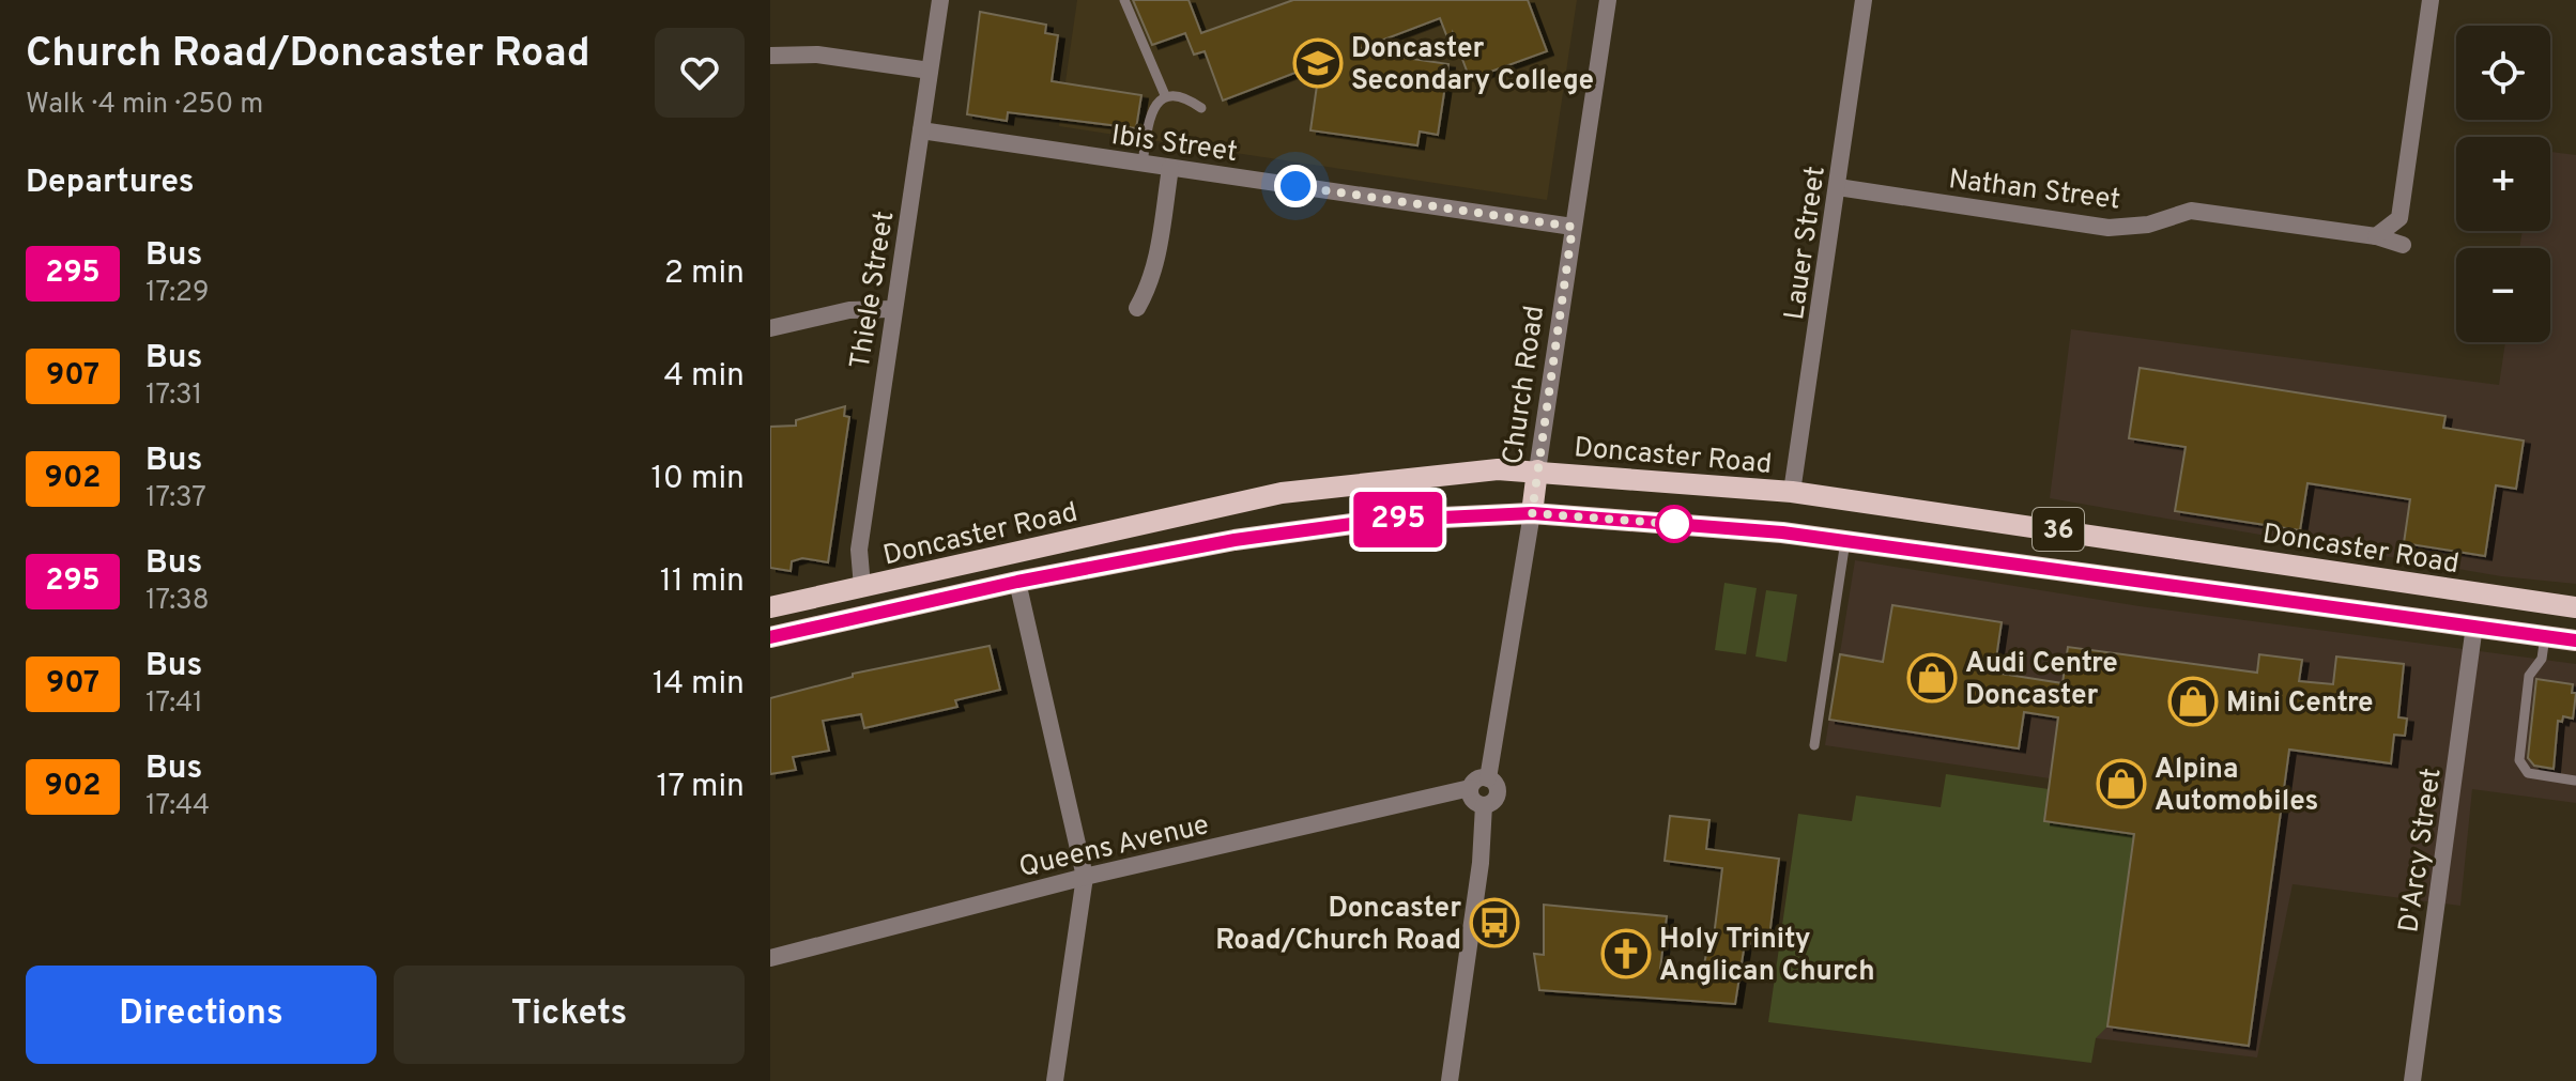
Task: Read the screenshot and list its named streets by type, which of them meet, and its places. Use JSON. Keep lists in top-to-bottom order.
{
  "streets": {
    "main road": ["Church Road", "Doncaster Road", "36"],
    "street": [
      "Ibis Street",
      "Nathan Street",
      "Lauer Street",
      "Thiele Street",
      "Queens Avenue",
      "D'Arcy Street"
    ]
  },
  "crossings": [
    ["Ibis Street", "Thiele Street"],
    ["Ibis Street", "Church Road"],
    ["Nathan Street", "Lauer Street"],
    ["Lauer Street", "Doncaster Road"],
    ["Thiele Street", "Doncaster Road"],
    ["Church Road", "Doncaster Road"],
    ["Church Road", "Queens Avenue"],
    ["Doncaster Road", "D'Arcy Street"]
  ],
  "places": {
    "school or university": ["Doncaster Secondary College"],
    "shop": ["Audi Centre Doncaster", "Mini Centre", "Alpina Automobiles"],
    "bus stop": ["Doncaster Road/Church Road"],
    "church": ["Holy Trinity Anglican Church"]
  },
  "lines": ["bus line 295"],
  "page": {
    "heading": [
      ["Church Road/Doncaster Road", "Walk · 4 min · 250 m"],
      "Departures"
    ],
    "on_map": "295",
    "map_buttons": ["+", "−"],
    "list": [
      {
        "mark": "295",
        "name": "Bus",
        "note": "17:29",
        "value": "2 min"
      },
      {
        "mark": "907",
        "name": "Bus",
        "note": "17:31",
        "value": "4 min"
      },
      {
        "mark": "902",
        "name": "Bus",
        "note": "17:37",
        "value": "10 min"
      },
      {
        "mark": "295",
        "name": "Bus",
        "note": "17:38",
        "value": "11 min"
      },
      {
        "mark": "907",
        "name": "Bus",
        "note": "17:41",
        "value": "14 min"
      },
      {
        "mark": "902",
        "name": "Bus",
        "note": "17:44",
        "value": "17 min"
      }
    ],
    "buttons": ["Directions", "Tickets"]
  }
}
